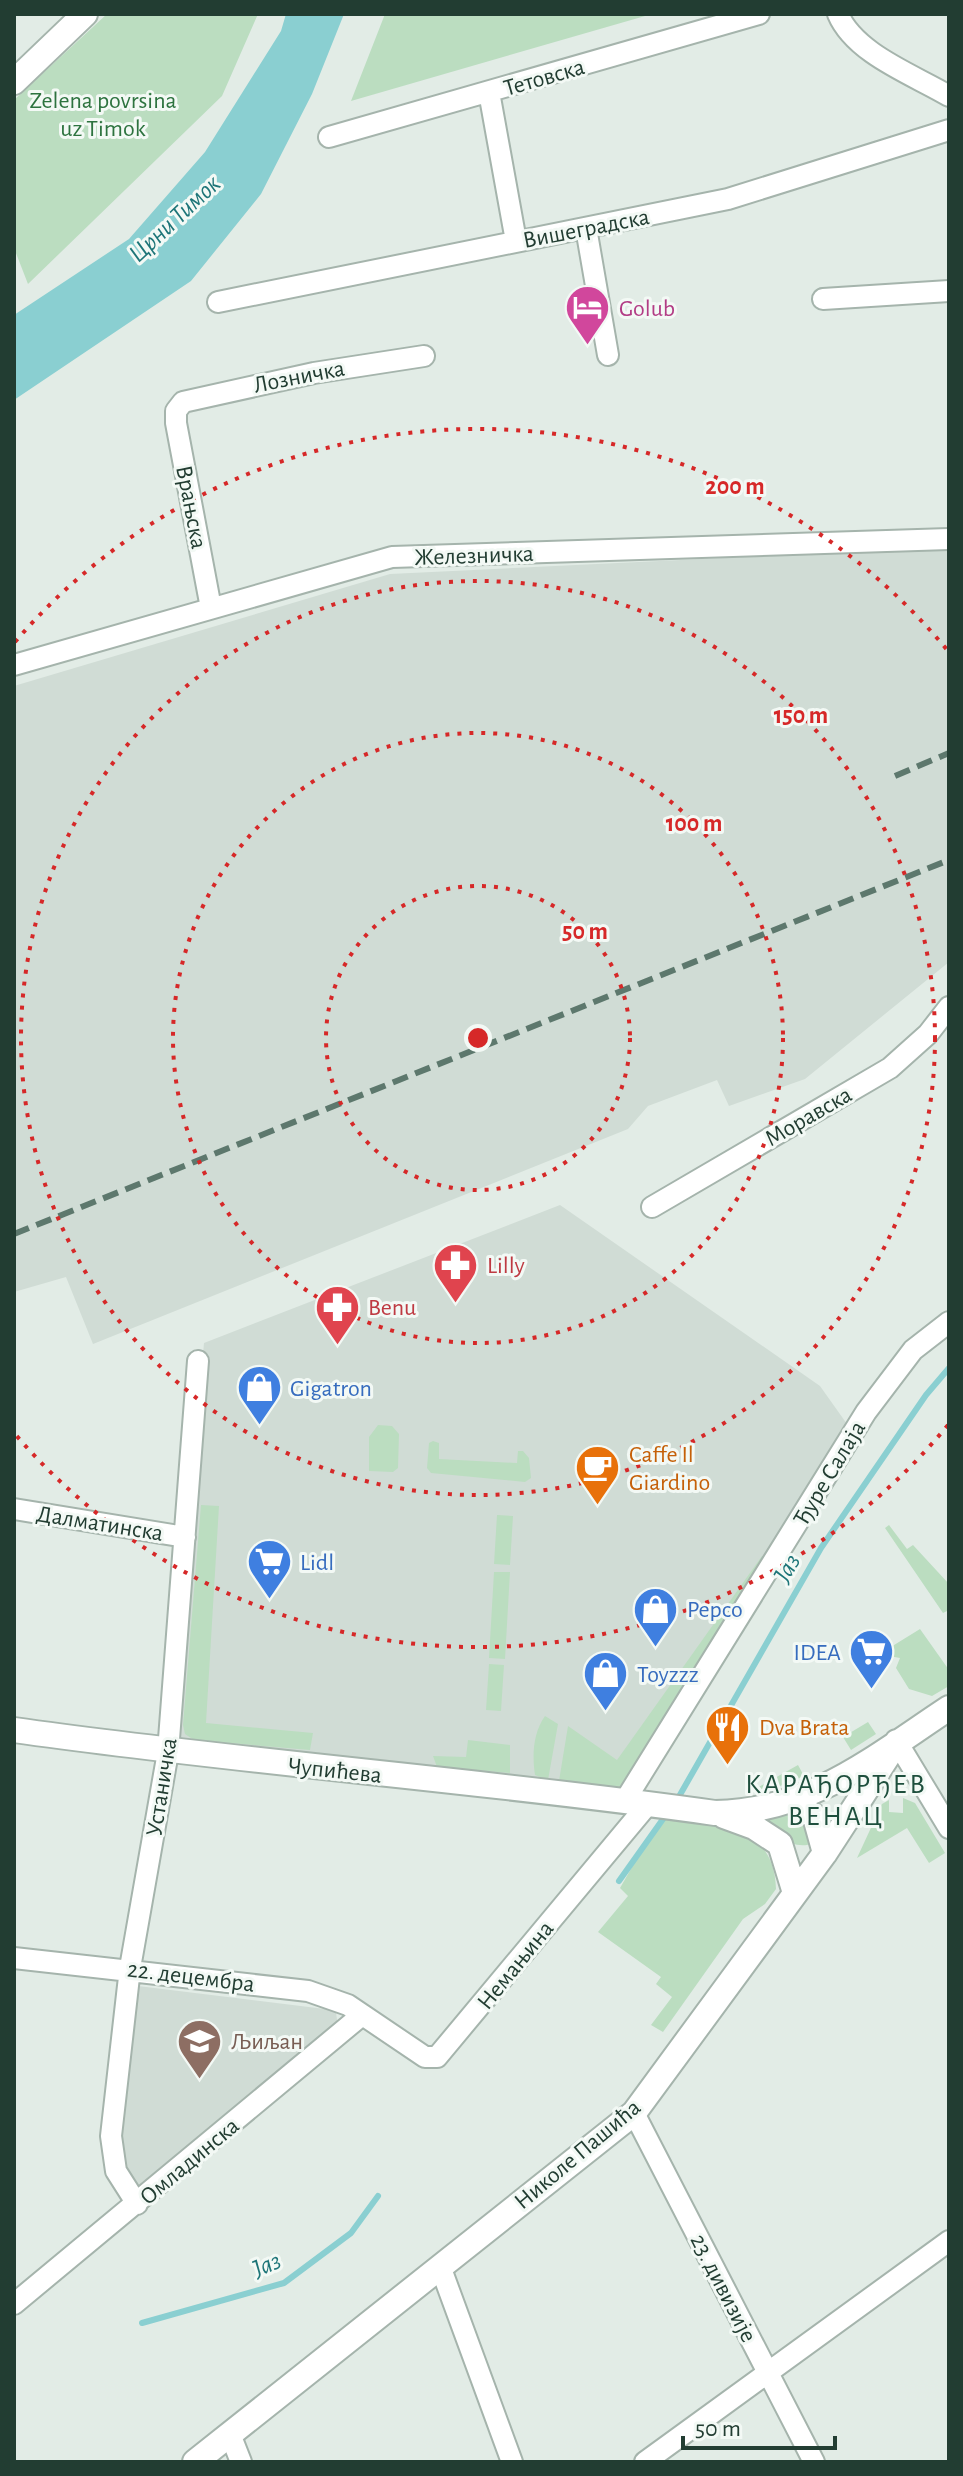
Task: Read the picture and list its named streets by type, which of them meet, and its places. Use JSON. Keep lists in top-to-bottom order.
{
  "streets": {
    "street": [
      "Тетовска",
      "Вишеградска",
      "Лозничка",
      "Врањска",
      "Железничка",
      "Моравска",
      "Ђуре Салаја",
      "Далматинска",
      "Чупићева",
      "Устаничка",
      "Немањина",
      "22. децембра",
      "Николе Пашића",
      "Омладинска",
      "23. дивизије"
    ]
  },
  "crossings": [
    ["Лозничка", "Врањска"],
    ["Врањска", "Железничка"],
    ["Ђуре Салаја", "Чупићева"],
    ["Ђуре Салаја", "Немањина"],
    ["Далматинска", "Устаничка"],
    ["Чупићева", "Устаничка"],
    ["Чупићева", "Немањина"],
    ["Устаничка", "22. децембра"],
    ["Устаничка", "Омладинска"],
    ["Немањина", "22. децембра"],
    ["Немањина", "Омладинска"],
    ["22. децембра", "Омладинска"],
    ["Николе Пашића", "23. дивизије"]
  ],
  "districts": ["КАРАЂОРЂЕВ ВЕНАЦ"],
  "water": ["Црни Тимок", "Јаз"],
  "parks": ["Zelena povrsina uz Timok"],
  "places": {
    "hotel": ["Golub"],
    "pharmacy": ["Lilly", "Benu"],
    "shop": ["Gigatron", "Pepco", "Toyzzz"],
    "cafe": ["Caffe Il Giardino"],
    "supermarket": ["Lidl", "IDEA"],
    "restaurant": ["Dva Brata"],
    "school or university": ["Љиљан"]
  },
  "scale_bar": "50 m",
  "rings": [
    "200 m",
    "150 m",
    "100 m",
    "50 m"
  ]
}
